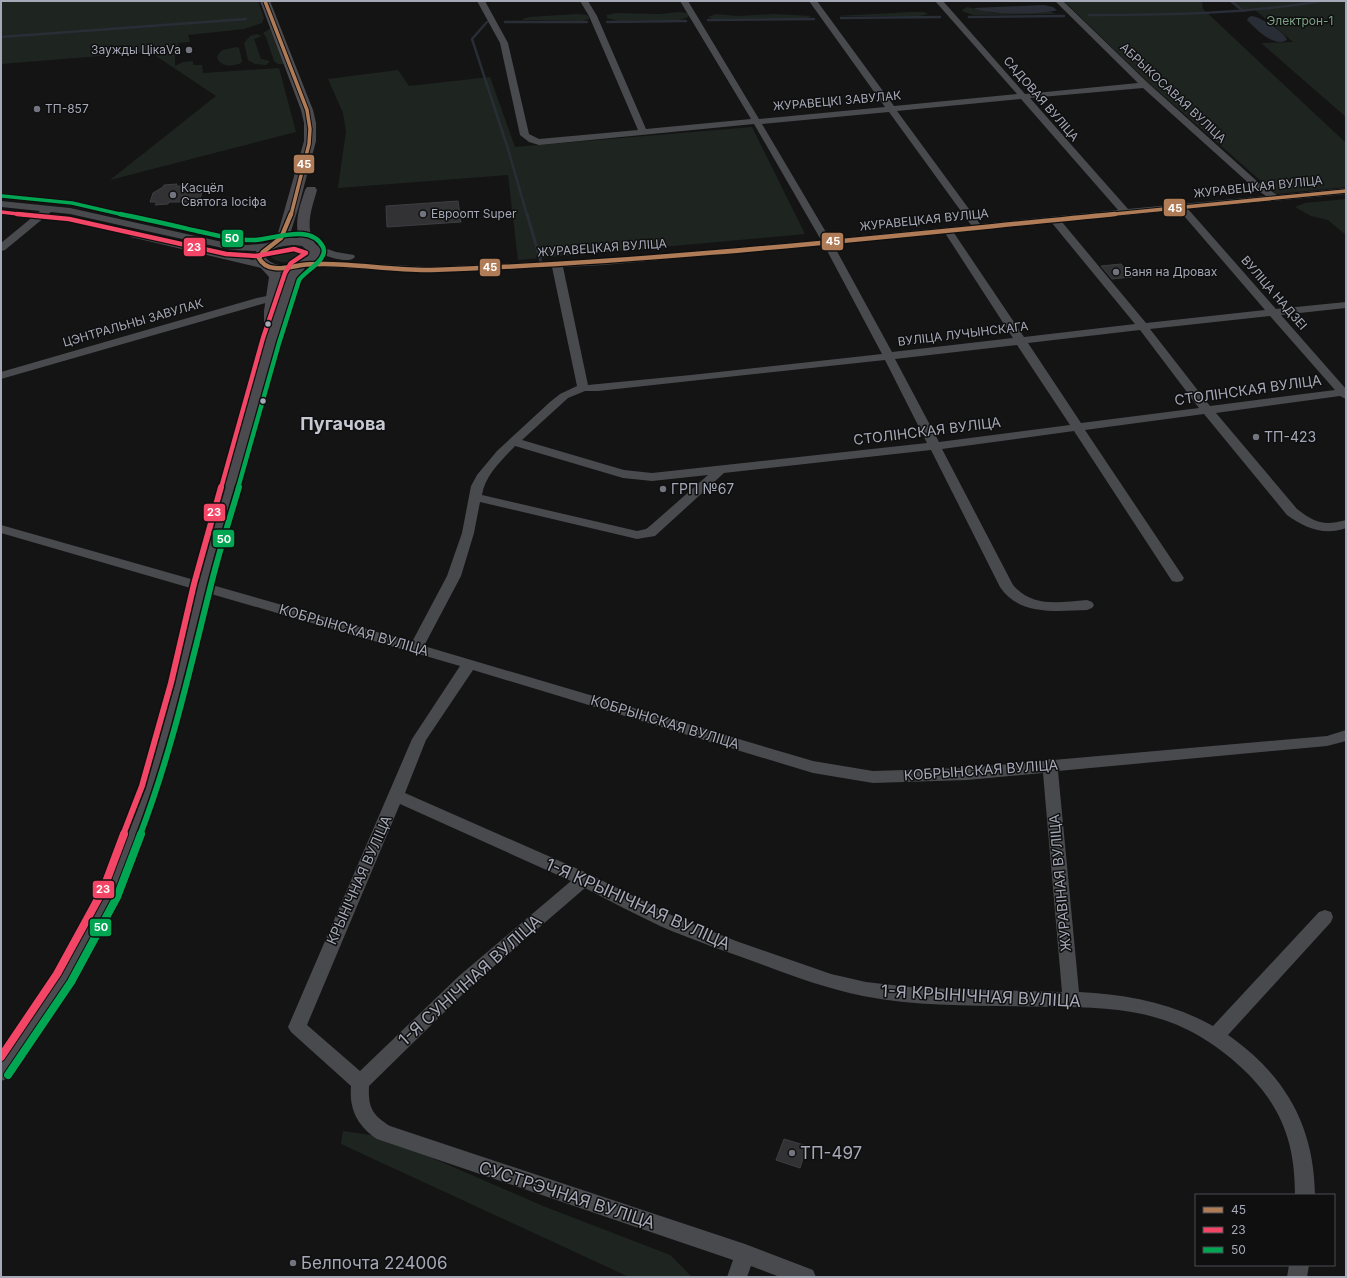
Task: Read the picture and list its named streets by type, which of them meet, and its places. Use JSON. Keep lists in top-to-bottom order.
{
  "streets": {
    "street": [
      "АБРЫКОСАВАЯ ВУЛІЦА",
      "САДОВАЯ ВУЛІЦА",
      "ЖУРАВЕЦКІ ЗАВУЛАК",
      "ЖУРАВЕЦКАЯ ВУЛІЦА",
      "ВУЛІЦА НАДЗЕІ",
      "ЦЭНТРАЛЬНЫ ЗАВУЛАК",
      "ВУЛІЦА ЛУЧЫНСКАГА",
      "СТОЛІНСКАЯ ВУЛІЦА",
      "КОБРЫНСКАЯ ВУЛІЦА",
      "КРЫНІЧНАЯ ВУЛІЦА",
      "ЖУРАВІНАЯ ВУЛІЦА",
      "1-Я КРЫНІЧНАЯ ВУЛІЦА",
      "1-Я СУНІЧНАЯ ВУЛІЦА",
      "СУСТРЭЧНАЯ ВУЛІЦА"
    ]
  },
  "crossings": [
    ["АБРЫКОСАВАЯ ВУЛІЦА", "ЖУРАВЕЦКІ ЗАВУЛАК"],
    ["АБРЫКОСАВАЯ ВУЛІЦА", "ЖУРАВЕЦКАЯ ВУЛІЦА"],
    ["САДОВАЯ ВУЛІЦА", "ЖУРАВЕЦКІ ЗАВУЛАК"],
    ["САДОВАЯ ВУЛІЦА", "ЖУРАВЕЦКАЯ ВУЛІЦА"],
    ["ЖУРАВЕЦКАЯ ВУЛІЦА", "ВУЛІЦА НАДЗЕІ"],
    ["ВУЛІЦА НАДЗЕІ", "ВУЛІЦА ЛУЧЫНСКАГА"],
    ["ВУЛІЦА НАДЗЕІ", "СТОЛІНСКАЯ ВУЛІЦА"],
    ["КОБРЫНСКАЯ ВУЛІЦА", "КРЫНІЧНАЯ ВУЛІЦА"],
    ["КОБРЫНСКАЯ ВУЛІЦА", "ЖУРАВІНАЯ ВУЛІЦА"],
    ["КРЫНІЧНАЯ ВУЛІЦА", "1-Я КРЫНІЧНАЯ ВУЛІЦА"],
    ["КРЫНІЧНАЯ ВУЛІЦА", "1-Я СУНІЧНАЯ ВУЛІЦА"],
    ["КРЫНІЧНАЯ ВУЛІЦА", "СУСТРЭЧНАЯ ВУЛІЦА"],
    ["ЖУРАВІНАЯ ВУЛІЦА", "1-Я КРЫНІЧНАЯ ВУЛІЦА"],
    ["1-Я КРЫНІЧНАЯ ВУЛІЦА", "1-Я СУНІЧНАЯ ВУЛІЦА"],
    ["1-Я СУНІЧНАЯ ВУЛІЦА", "СУСТРЭЧНАЯ ВУЛІЦА"]
  ],
  "districts": ["Пугачова"],
  "parks": ["Электрон-1"],
  "places": [
    "Заужды ЦікаVа",
    "ТП-857",
    "Касцёл Святога Іосіфа",
    "Евроопт Super",
    "Баня на Дровах",
    "ТП-423",
    "ГРП №67",
    "ТП-497",
    "Белпочта 224006"
  ],
  "lines": ["transit line 45", "transit line 50", "transit line 23"],
  "legend": ["45", "23", "50"]
}
